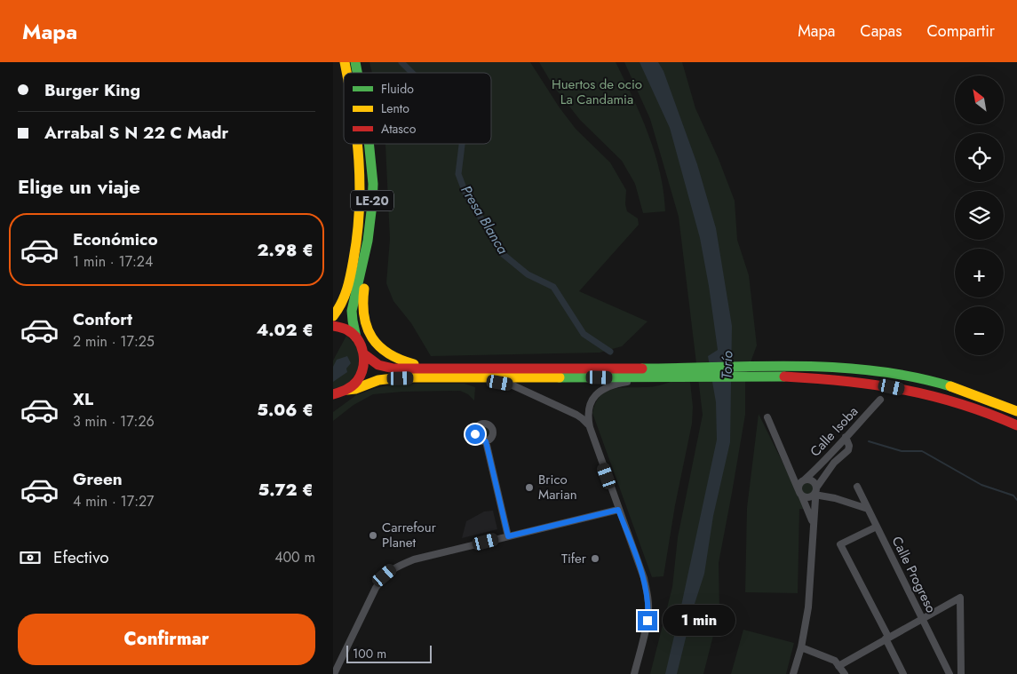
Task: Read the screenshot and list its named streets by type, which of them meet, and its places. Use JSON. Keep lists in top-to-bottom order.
{
  "streets": {
    "highway": ["LE-20"],
    "street": ["Calle Isoba", "Calle Progreso"]
  },
  "water": ["Presa Blanca", "Torío"],
  "parks": ["Huertos de ocio La Candamia"],
  "places": ["Brico Marian", "Carrefour Planet", "Tifer"],
  "legend": ["Fluido", "Lento", "Atasco"],
  "scale_bar": "100 m",
  "north": "top left",
  "page": {
    "header": "Mapa",
    "nav": ["Mapa", "Capas", "Compartir"],
    "banner": ["Burger King", "Arrabal S N 22 C Madr"],
    "map_buttons": ["+", "−"],
    "heading": "Elige un viaje",
    "list": [
      {
        "name": "Económico",
        "note": "1 min · 17:24",
        "value": "2.98 €"
      },
      {
        "name": "Confort",
        "note": "2 min · 17:25",
        "value": "4.02 €"
      },
      {
        "name": "XL",
        "note": "3 min · 17:26",
        "value": "5.06 €"
      },
      {
        "name": "Green",
        "note": "4 min · 17:27",
        "value": "5.72 €"
      }
    ],
    "pay": ["Efectivo", "400 m"],
    "buttons": "Confirmar",
    "bubble": "1 min",
    "scale": "100 m"
  }
}
